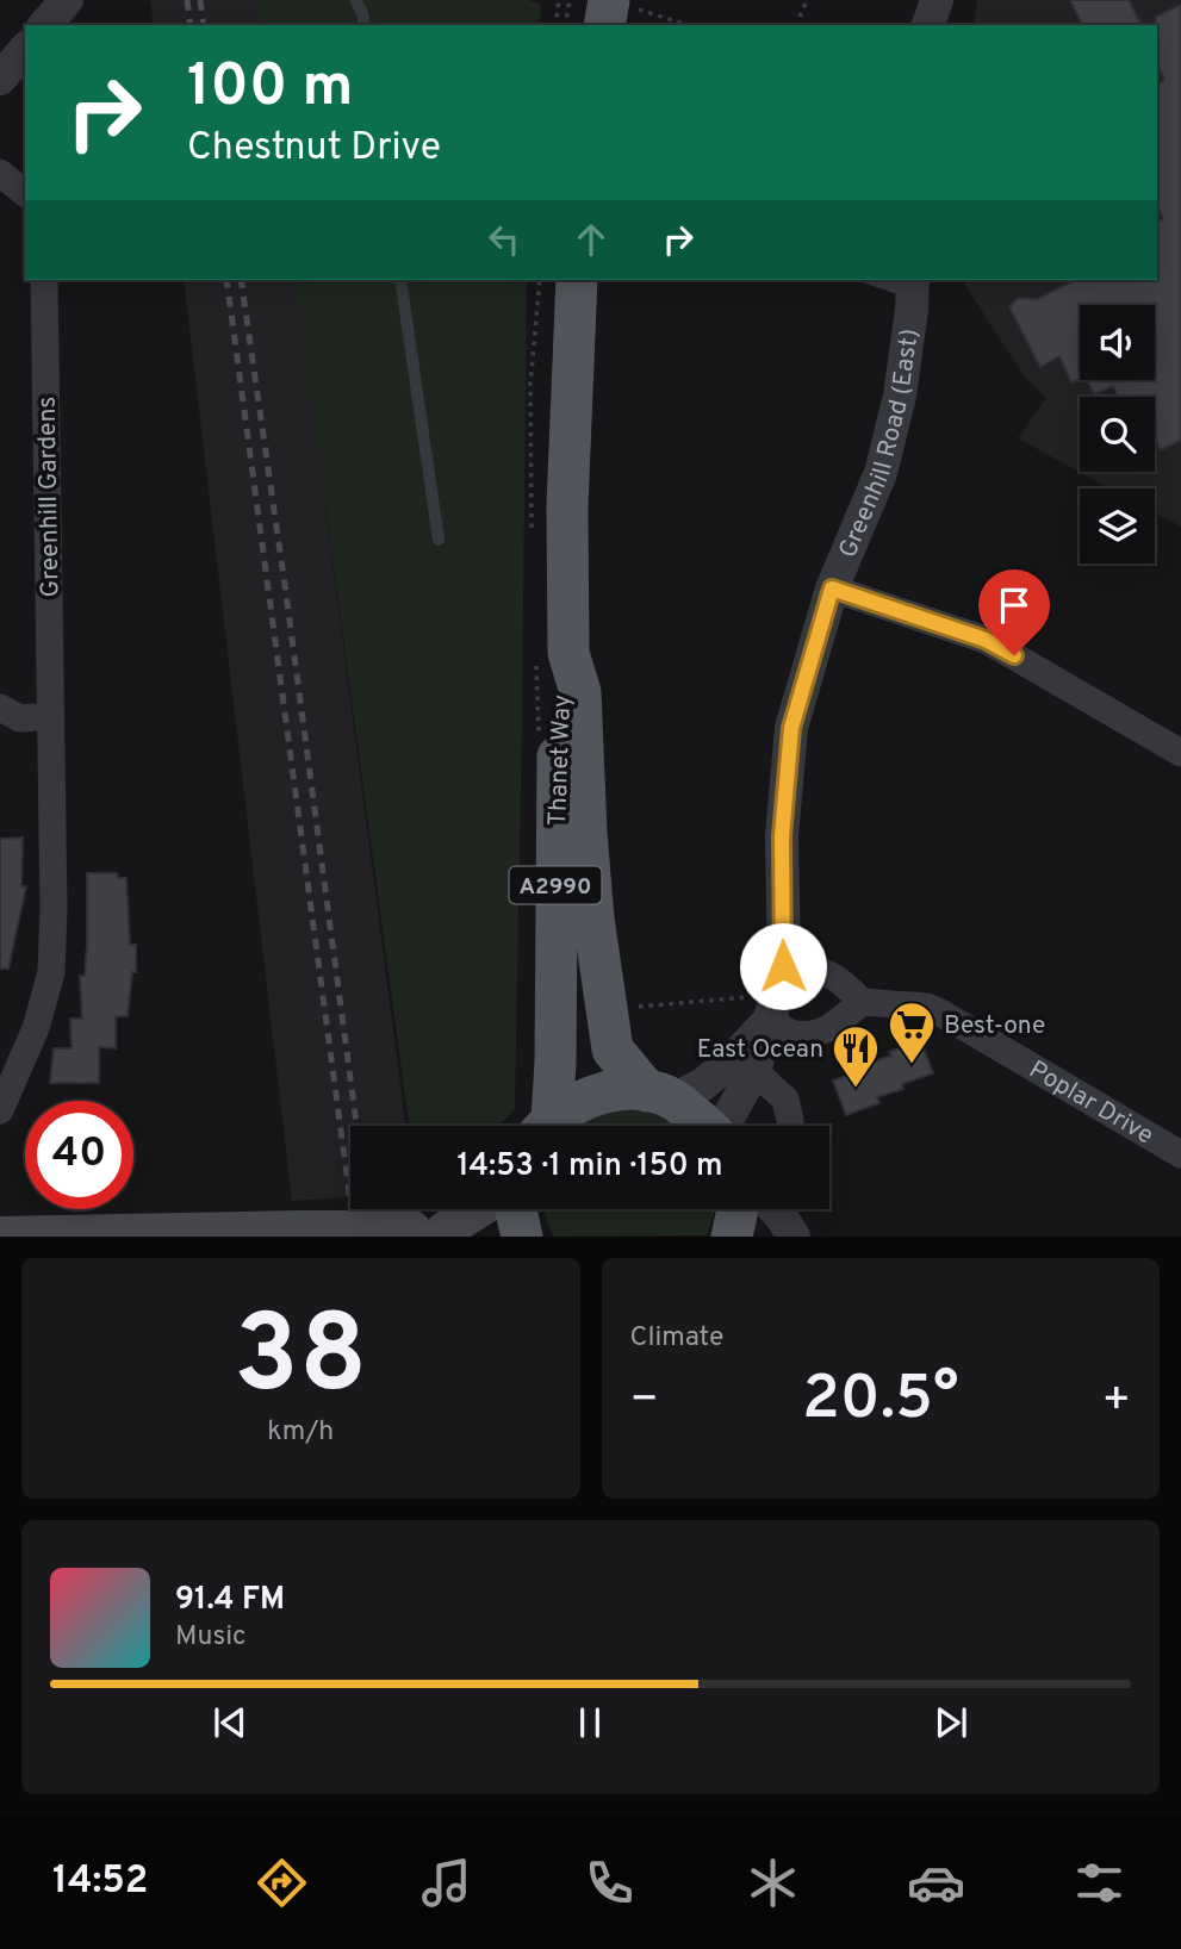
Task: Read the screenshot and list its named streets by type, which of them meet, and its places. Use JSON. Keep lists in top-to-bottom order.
{
  "streets": {
    "main road": ["Thanet Way", "A2990"],
    "street": ["Greenhill Road (East)", "Greenhill Gardens", "Poplar Drive"]
  },
  "crossings": [
    ["Thanet Way", "A2990"]
  ],
  "places": {
    "supermarket": ["Best-one"],
    "restaurant": ["East Ocean"]
  },
  "page": {
    "turn": ["100 m", "Chestnut Drive"],
    "limit": "40",
    "trip": "14:53 · 1 min · 150 m",
    "tile": [
      ["38", "km/h"],
      "Climate"
    ],
    "heat": ["−", "20.5°", "+"],
    "song": ["91.4 FM", "Music"],
    "tabs": "14:52"
  }
}
